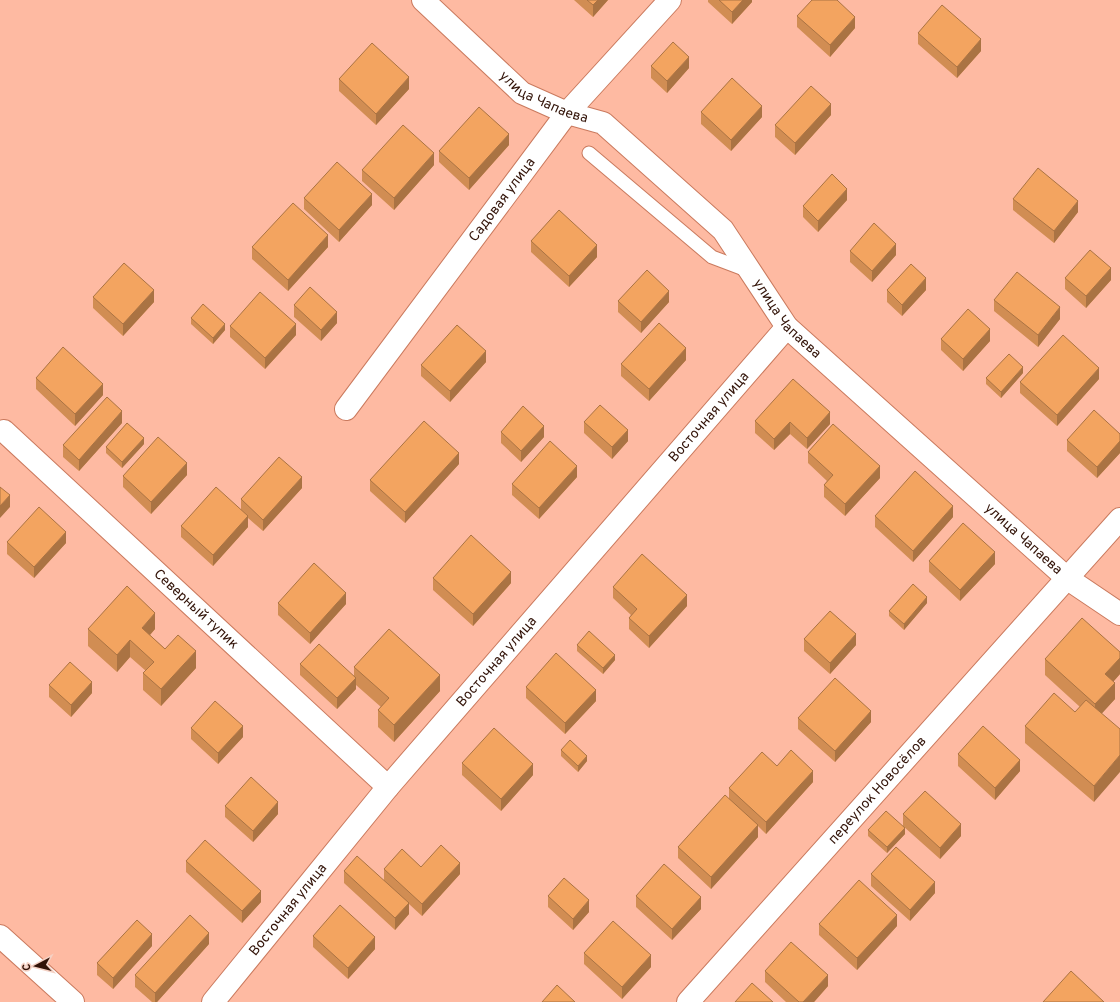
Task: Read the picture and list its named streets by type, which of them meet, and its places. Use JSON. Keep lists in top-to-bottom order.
{
  "streets": {
    "street": [
      "улица Чапаева",
      "Садовая улица",
      "Восточная улица",
      "Северный тупик",
      "переулок Новосёлов"
    ]
  },
  "crossings": [
    ["улица Чапаева", "Садовая улица"],
    ["улица Чапаева", "Восточная улица"],
    ["улица Чапаева", "переулок Новосёлов"],
    ["Восточная улица", "Северный тупик"]
  ],
  "north": "left"
}
